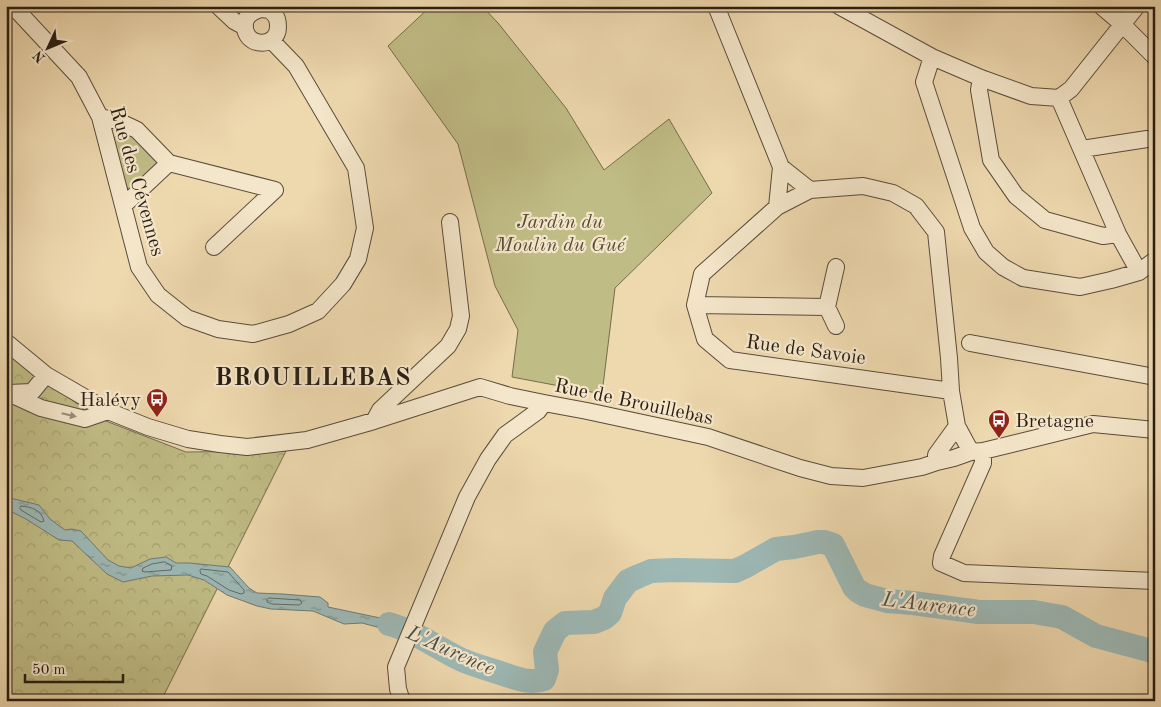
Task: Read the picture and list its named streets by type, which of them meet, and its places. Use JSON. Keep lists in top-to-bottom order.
{
  "streets": {
    "street": ["Rue des Cévennes", "Rue de Savoie", "Rue de Brouillebas"]
  },
  "districts": ["BROUILLEBAS"],
  "water": ["L'Aurence"],
  "parks": ["Jardin du Moulin du Gué"],
  "places": {
    "bus stop": ["Halévy", "Bretagne"]
  },
  "scale_bar": "50 m",
  "north": "bottom left"
}
